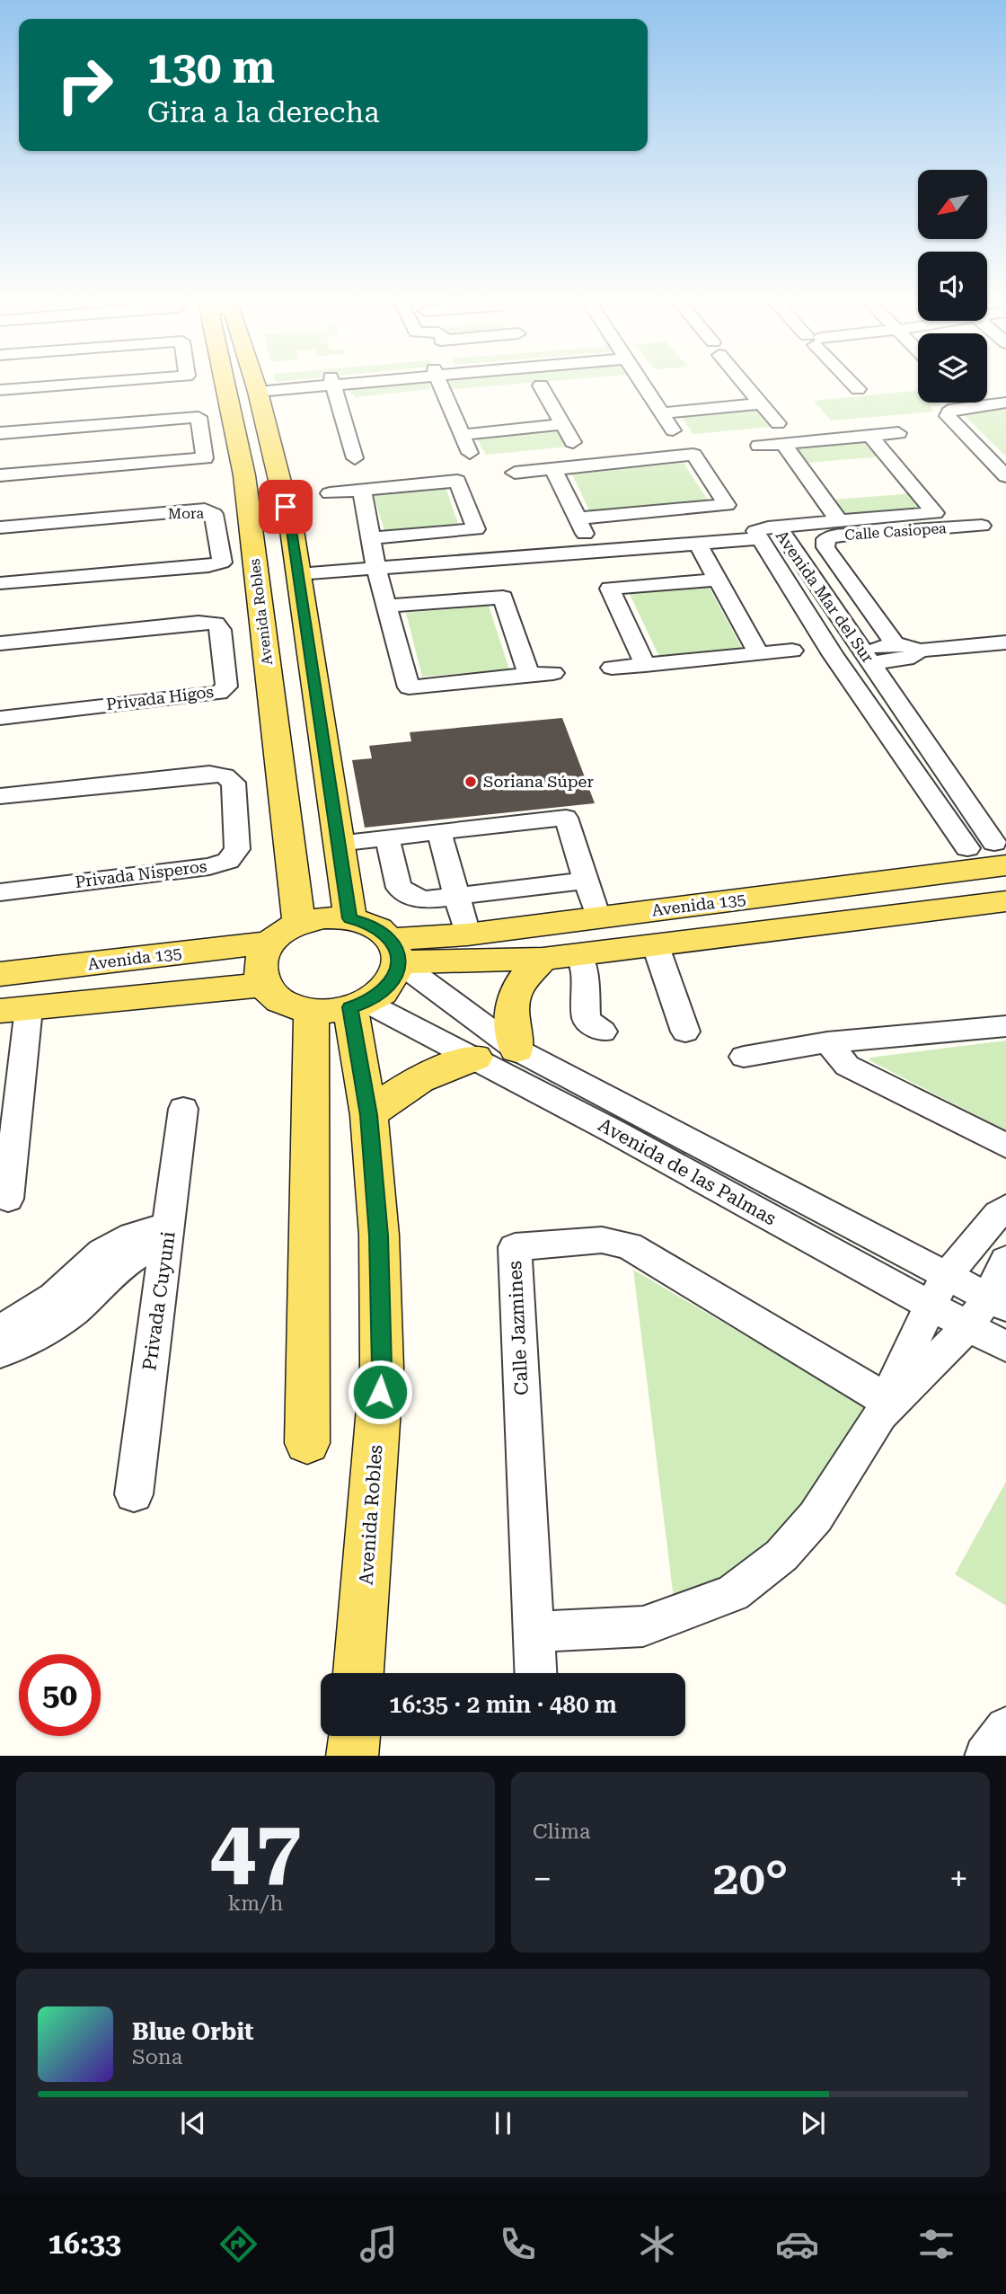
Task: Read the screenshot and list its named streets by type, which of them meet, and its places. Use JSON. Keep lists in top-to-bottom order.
{
  "streets": {
    "main road": ["Avenida Robles", "Avenida 135"],
    "street": [
      "Mora",
      "Calle Casiopea",
      "Avenida Mar del Sur",
      "Privada Higos",
      "Privada Nisperos",
      "Avenida de las Palmas",
      "Privada Cuyuni",
      "Calle Jazmines"
    ]
  },
  "crossings": [
    ["Avenida Mar del Sur", "Avenida 135"],
    ["Avenida Robles", "Avenida 135"],
    ["Avenida Robles", "Avenida de las Palmas"],
    ["Avenida 135", "Avenida de las Palmas"]
  ],
  "places": ["Soriana Súper"],
  "north": "bottom left",
  "page": {
    "turn": ["130 m", "Gira a la derecha"],
    "limit": "50",
    "trip": "16:35 · 2 min · 480 m",
    "tile": [
      ["47", "km/h"],
      "Clima"
    ],
    "heat": ["−", "20°", "+"],
    "song": ["Blue Orbit", "Sona"],
    "tabs": "16:33"
  }
}
